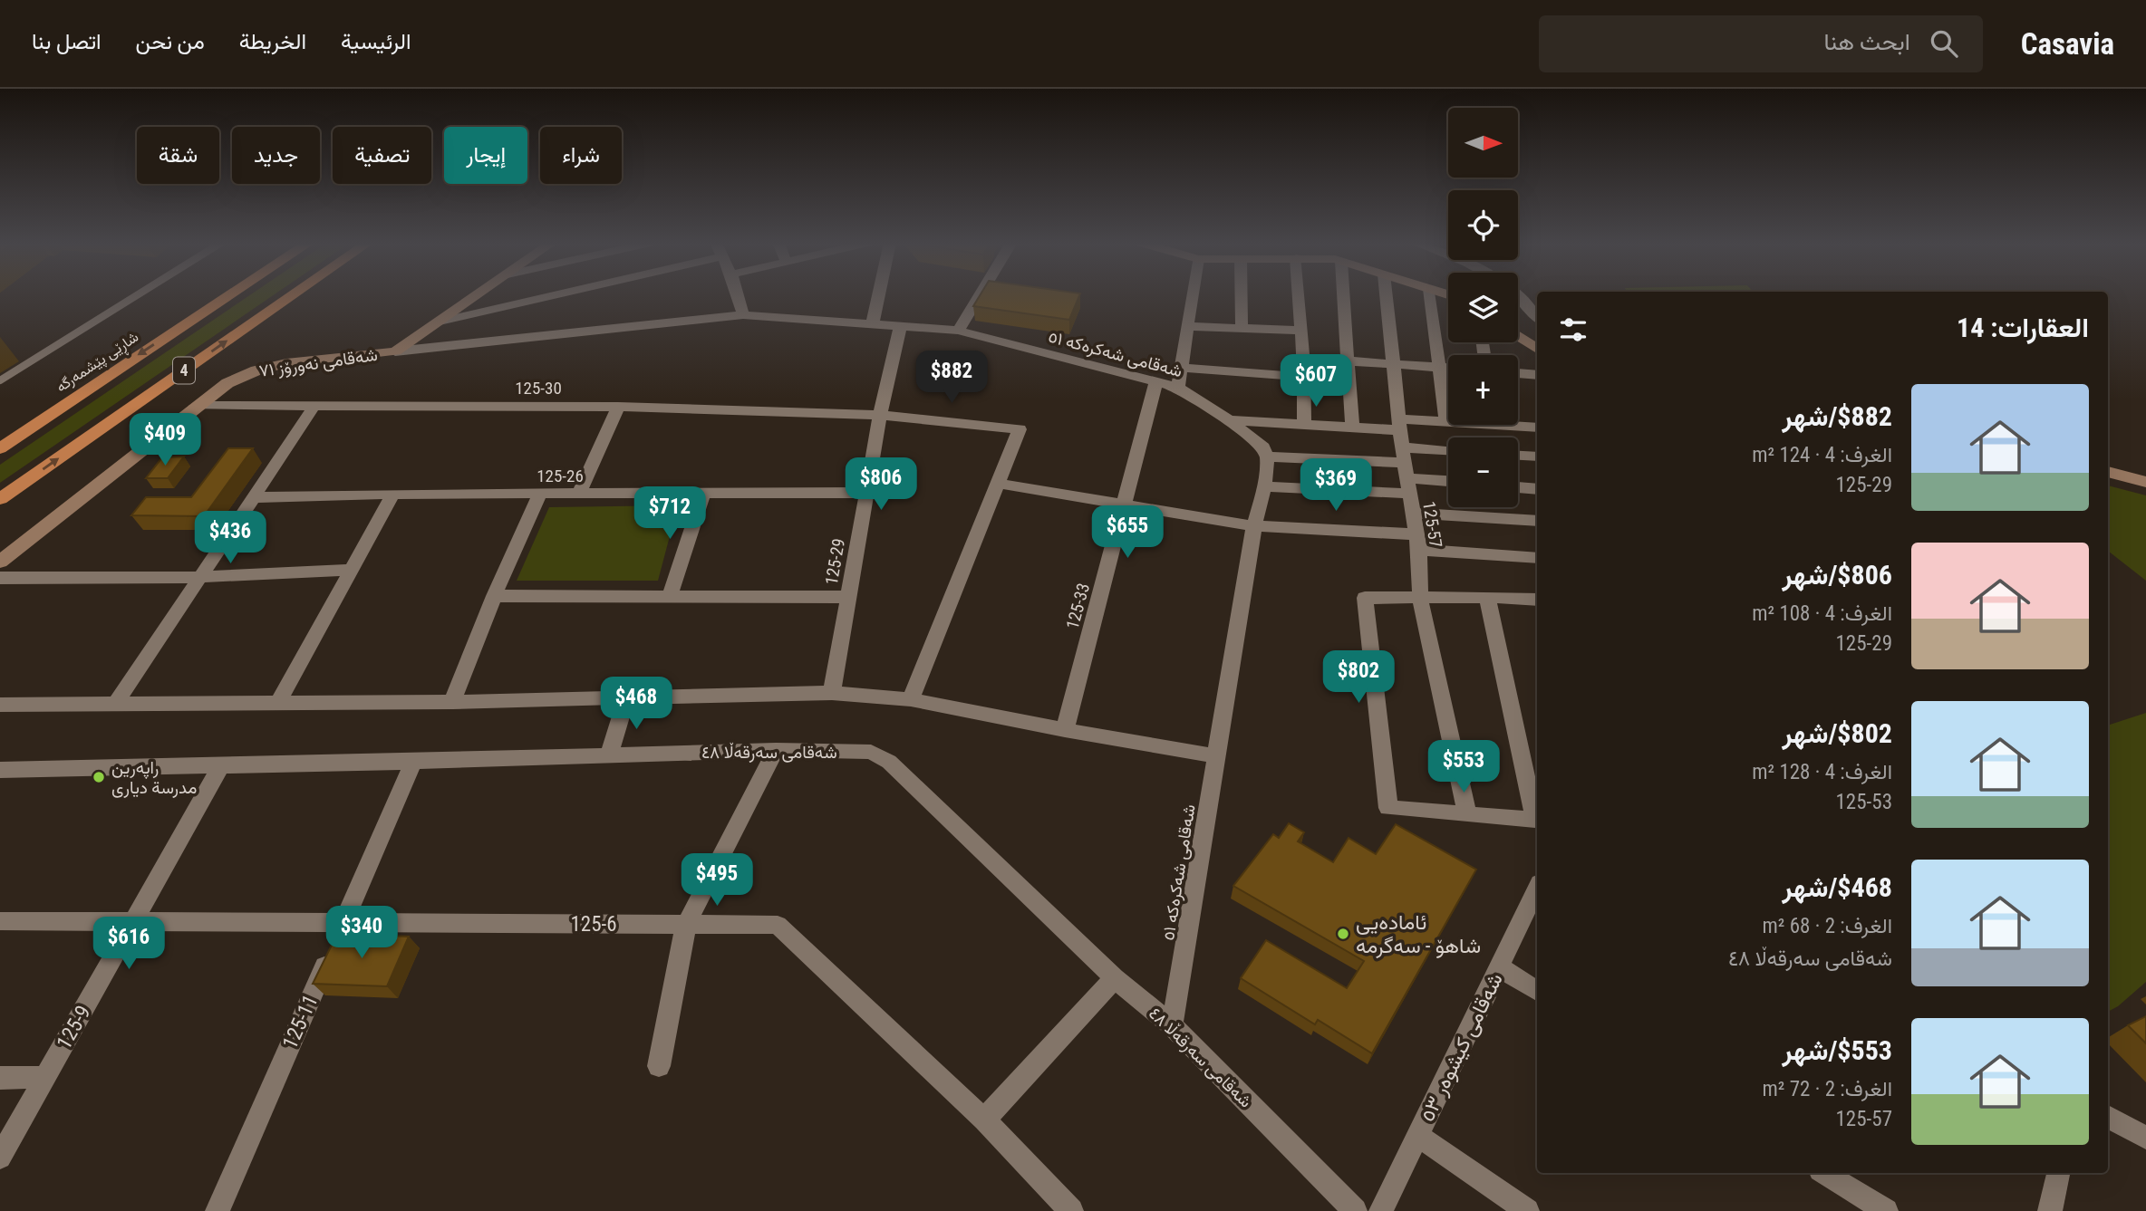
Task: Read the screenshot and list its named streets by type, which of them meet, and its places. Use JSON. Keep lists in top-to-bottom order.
{
  "streets": {
    "highway": ["شاڕێی پێشمەرگە", "4"],
    "street": [
      "شەقامی شەکرەکە ٥١",
      "شەقامی نەورۆز ٧١",
      "125-30",
      "125-26",
      "125-57",
      "125-29",
      "125-33",
      "شەقامی سەرقەڵا ٤٨",
      "125-6",
      "125-11",
      "125-9",
      "شەقامی کیشوەر ٥٣"
    ]
  },
  "crossings": [
    ["شەقامی شەکرەکە ٥١", "شەقامی نەورۆز ٧١"],
    ["شەقامی شەکرەکە ٥١", "125-29"],
    ["شەقامی شەکرەکە ٥١", "125-33"],
    ["شەقامی شەکرەکە ٥١", "شەقامی سەرقەڵا ٤٨"],
    ["شەقامی نەورۆز ٧١", "125-30"],
    ["125-30", "125-29"],
    ["125-26", "125-29"],
    ["شەقامی سەرقەڵا ٤٨", "125-11"],
    ["شەقامی سەرقەڵا ٤٨", "125-9"],
    ["125-6", "125-11"],
    ["125-6", "125-9"]
  ],
  "places": ["ڕاپەڕین مدرسة ديارى", "ئامادەیی شاهۆ - سەگرمە"],
  "north": "right",
  "page": {
    "header": "Casavia",
    "search": "ابحث هنا",
    "nav": [
      "الرئيسية",
      "الخريطة",
      "من نحن",
      "اتصل بنا"
    ],
    "map_buttons": ["+", "−"],
    "chip": [
      "شراء",
      "إيجار",
      "تصفية",
      "جديد",
      "شقة"
    ],
    "heading": "العقارات: 14",
    "price": [
      "$882",
      "$607",
      "$409",
      "$806",
      "$369",
      "$712",
      "$655",
      "$436",
      "$802",
      "$468",
      "$553",
      "$495",
      "$340",
      "$616"
    ],
    "list": [
      {
        "name": "$882/شهر",
        "note": "الغرف: 4 · 124 m² · 125-29"
      },
      {
        "name": "$806/شهر",
        "note": "الغرف: 4 · 108 m² · 125-29"
      },
      {
        "name": "$802/شهر",
        "note": "الغرف: 4 · 128 m² · 125-53"
      },
      {
        "name": "$468/شهر",
        "note": "الغرف: 2 · 68 m² · شەقامی سەرقەڵا ٤٨"
      },
      {
        "name": "$553/شهر",
        "note": "الغرف: 2 · 72 m² · 125-57"
      }
    ]
  }
}
